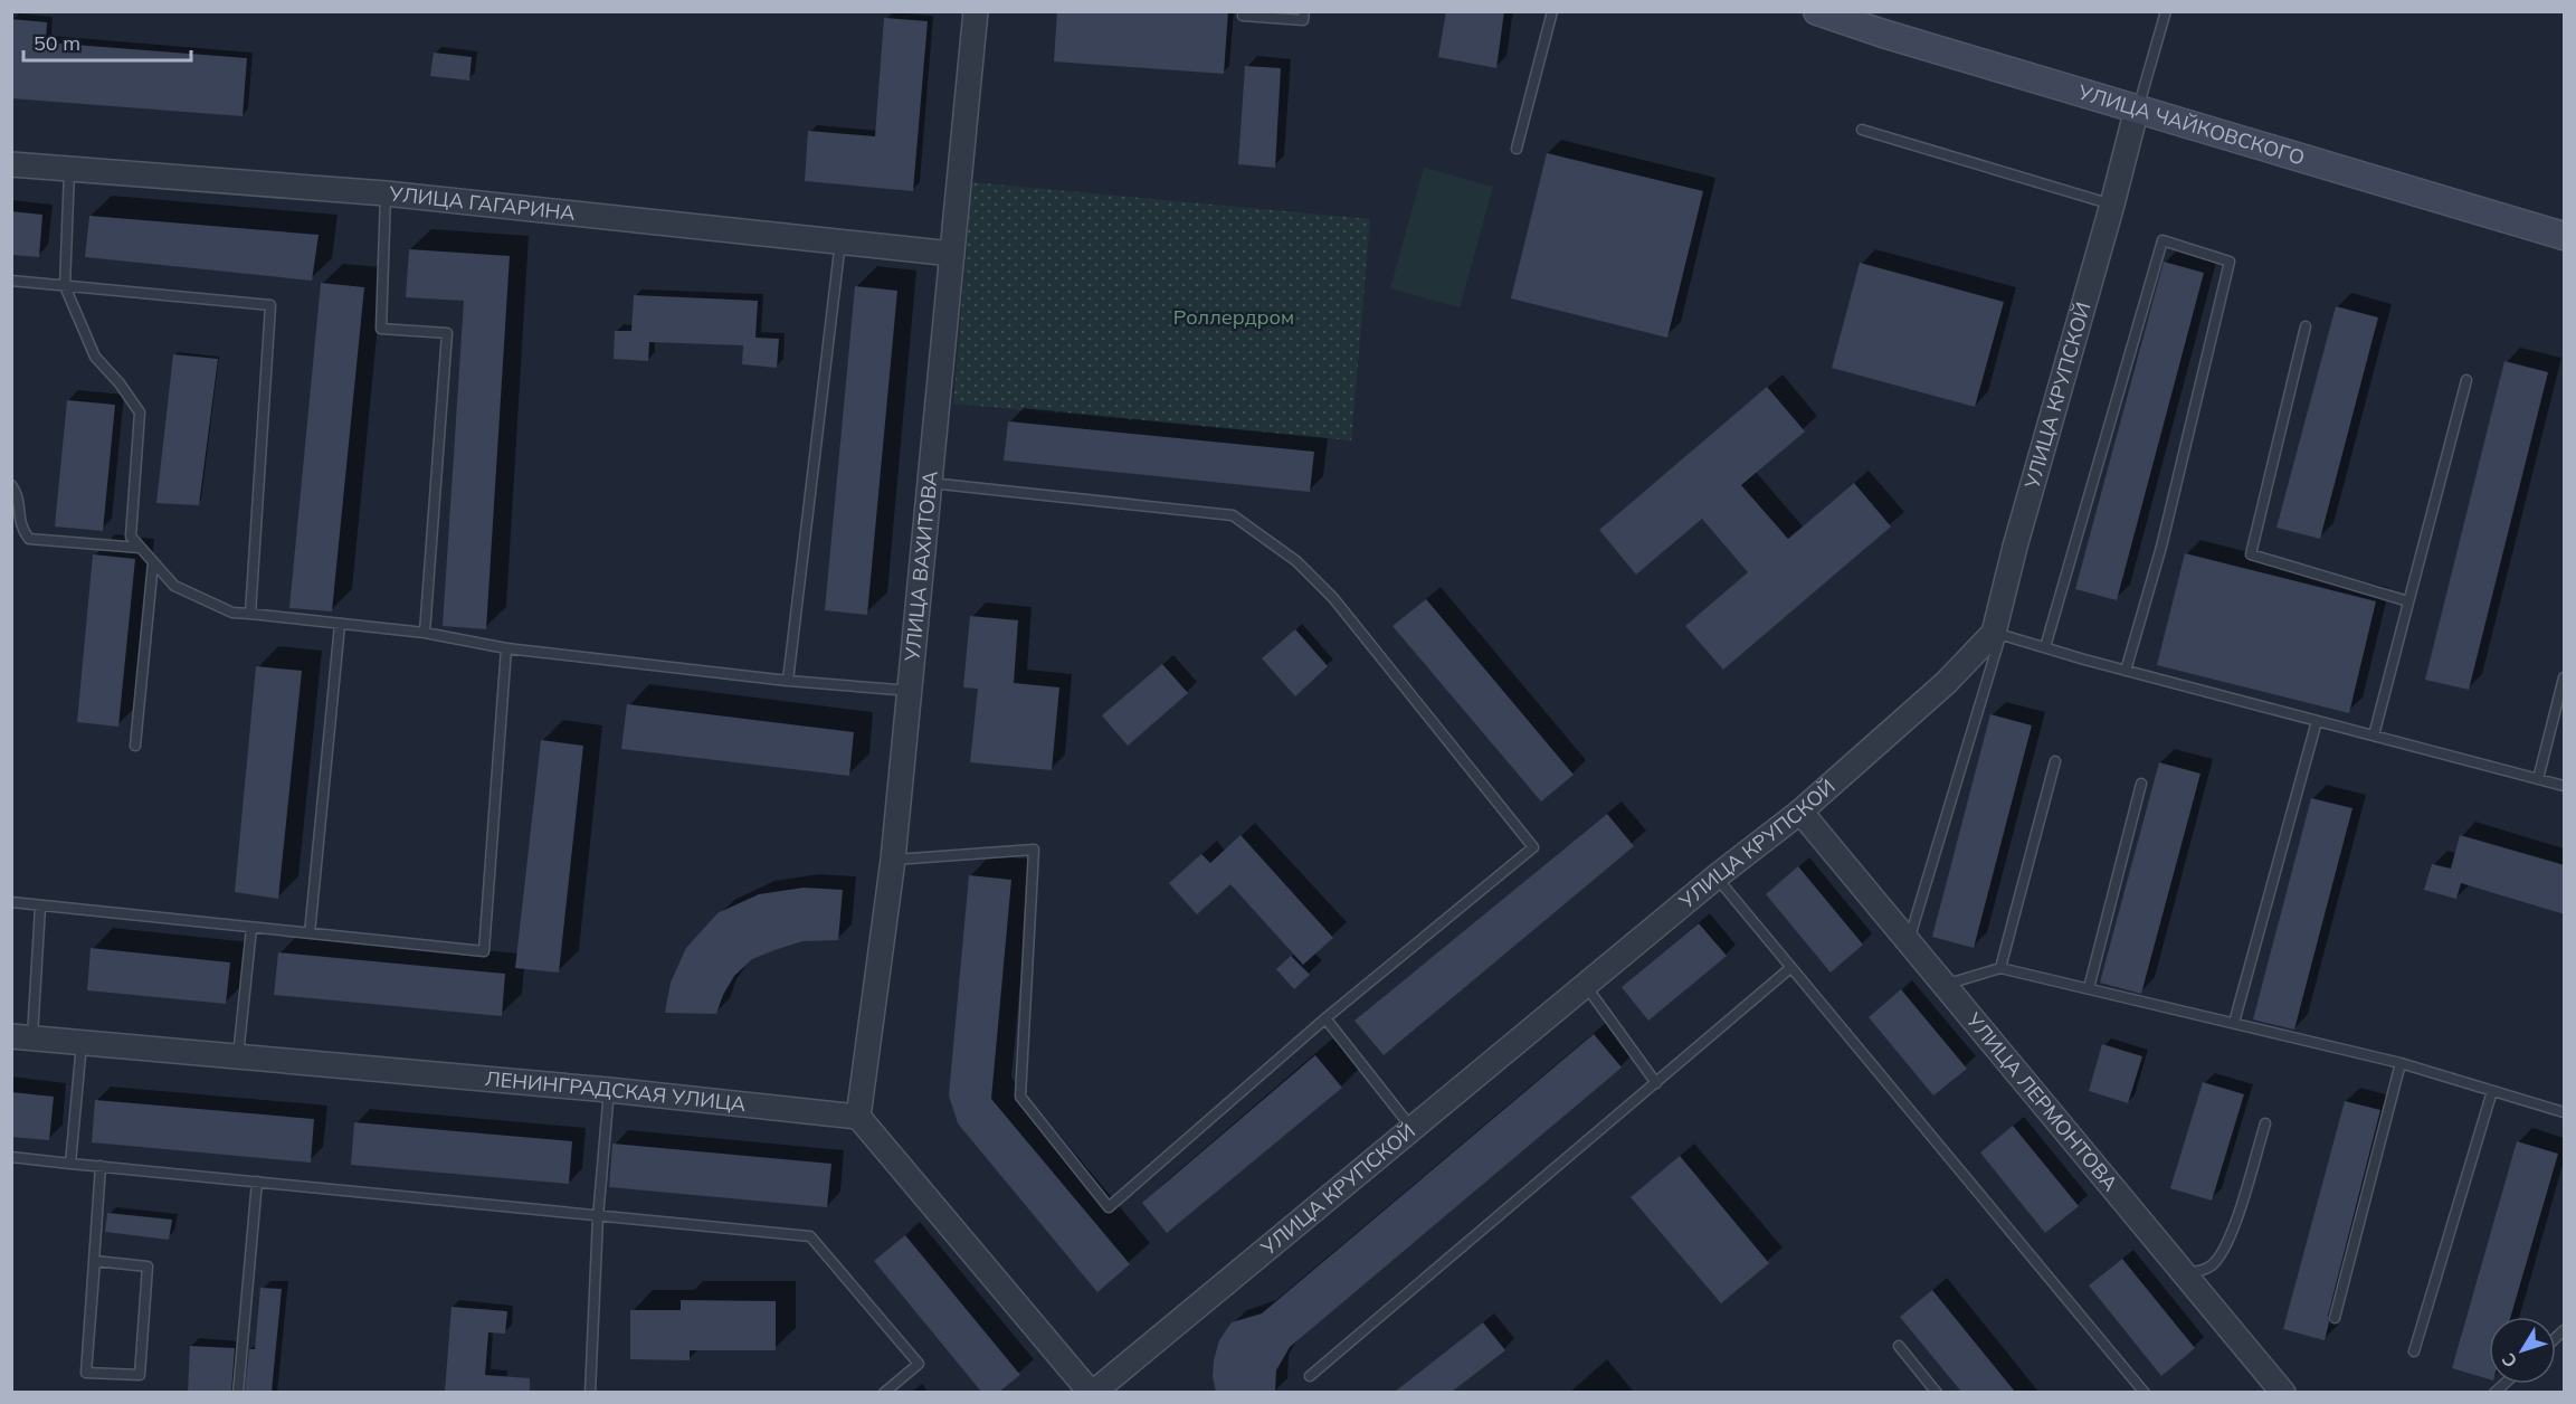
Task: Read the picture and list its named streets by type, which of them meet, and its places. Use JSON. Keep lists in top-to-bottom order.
{
  "streets": {
    "main road": ["УЛИЦА ЧАЙКОВСКОГО"],
    "street": [
      "УЛИЦА ГАГАРИНА",
      "УЛИЦА КРУПСКОЙ",
      "УЛИЦА ВАХИТОВА",
      "ЛЕНИНГРАДСКАЯ УЛИЦА",
      "УЛИЦА ЛЕРМОНТОВА"
    ]
  },
  "crossings": [
    ["УЛИЦА ЧАЙКОВСКОГО", "УЛИЦА КРУПСКОЙ"],
    ["УЛИЦА ГАГАРИНА", "УЛИЦА ВАХИТОВА"],
    ["УЛИЦА КРУПСКОЙ", "УЛИЦА ЛЕРМОНТОВА"],
    ["УЛИЦА ВАХИТОВА", "ЛЕНИНГРАДСКАЯ УЛИЦА"]
  ],
  "parks": ["Роллердром"],
  "scale_bar": "50 m",
  "north": "bottom left"
}
